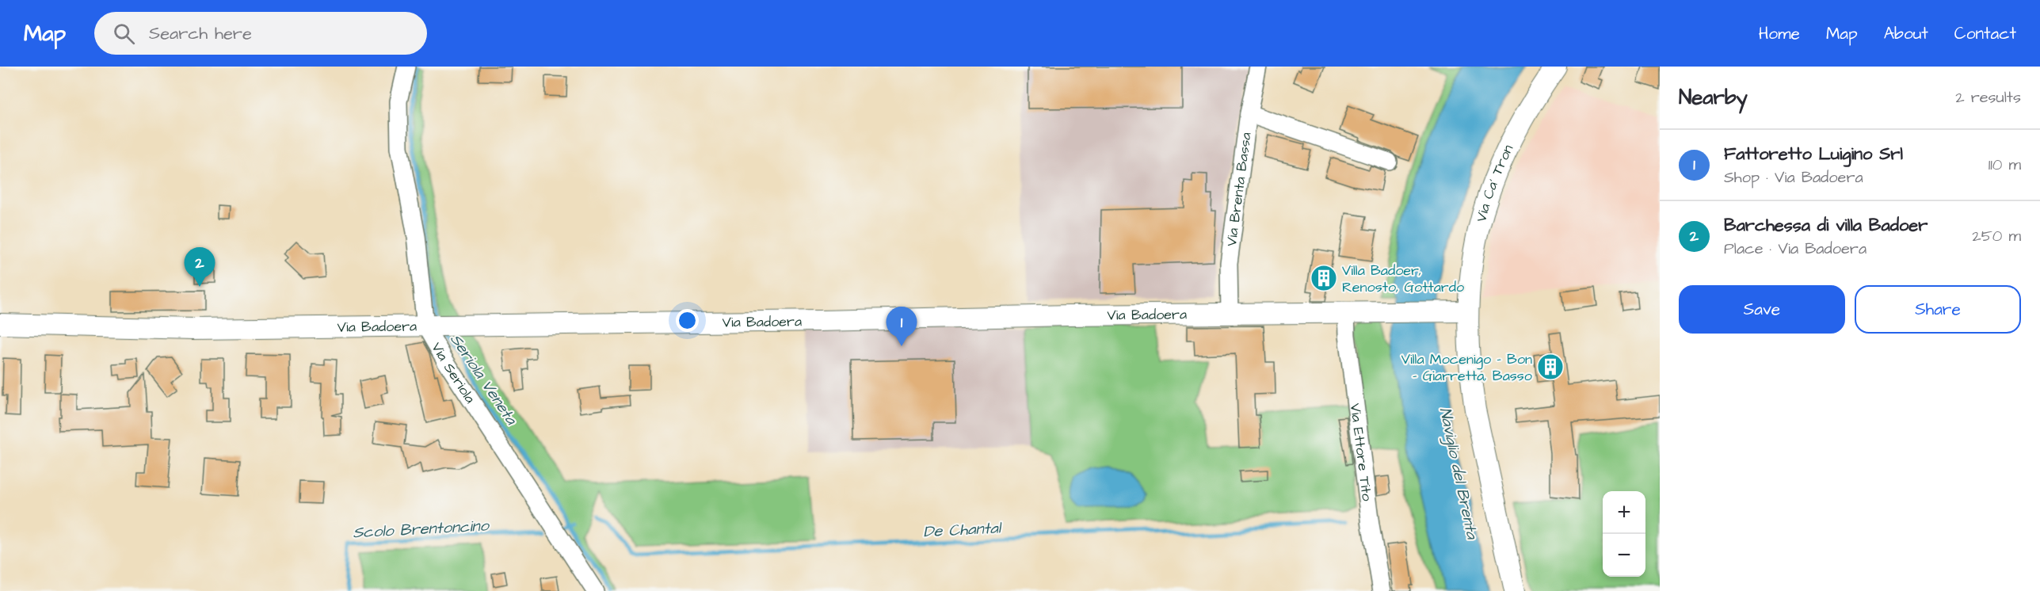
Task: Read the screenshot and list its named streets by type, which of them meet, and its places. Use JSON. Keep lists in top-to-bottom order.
{
  "streets": {
    "main road": ["Via Ca' Tron", "Via Badoera"],
    "street": ["Via Brenta Bassa", "Via Seriola", "Via Ettore Tito"]
  },
  "crossings": [
    ["Via Ca' Tron", "Via Badoera"],
    ["Via Brenta Bassa", "Via Badoera"],
    ["Via Badoera", "Via Seriola"],
    ["Via Badoera", "Via Ettore Tito"]
  ],
  "water": [
    "Seriola Veneta",
    "Naviglio del Brenta",
    "Scolo Brentoncino",
    "De Chantal"
  ],
  "places": {
    "building": ["Villa Badoer, Renosto, Gottardo", "Villa Mocenigo - Bon - Giarretta, Basso"]
  },
  "page": {
    "header": "Map",
    "search": "Search here",
    "nav": [
      "Home",
      "Map",
      "About",
      "Contact"
    ],
    "heading": ["Nearby", "2 results"],
    "list": [
      {
        "mark": "1",
        "name": "Fattoretto Luigino Srl",
        "note": "Shop · Via Badoera",
        "value": "110 m"
      },
      {
        "mark": "2",
        "name": "Barchessa di villa Badoer",
        "note": "Place · Via Badoera",
        "value": "250 m"
      }
    ],
    "pins": ["2", "1"],
    "buttons": ["Save", "Share"],
    "map_buttons": ["+", "−"]
  }
}
